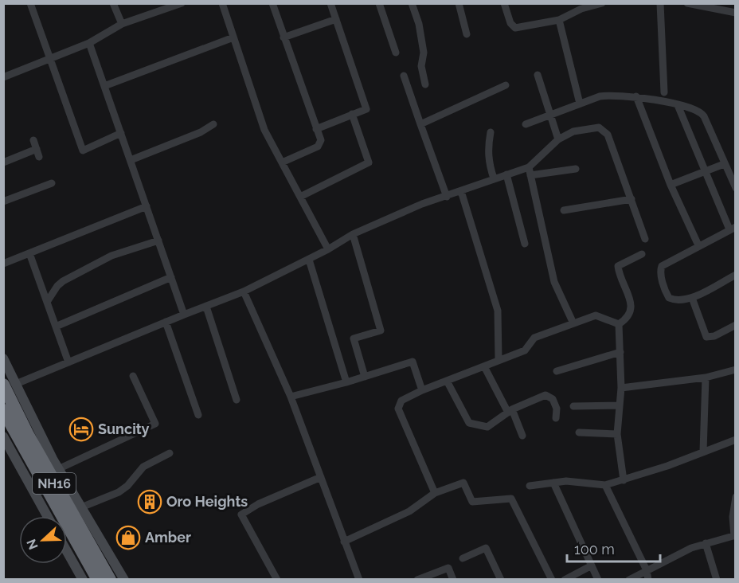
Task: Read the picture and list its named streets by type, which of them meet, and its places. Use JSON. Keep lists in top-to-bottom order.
{
  "streets": {
    "highway": ["NH16"]
  },
  "places": {
    "hotel": ["Suncity"],
    "building": ["Oro Heights"],
    "shop": ["Amber"]
  },
  "scale_bar": "100 m",
  "north": "left"
}
